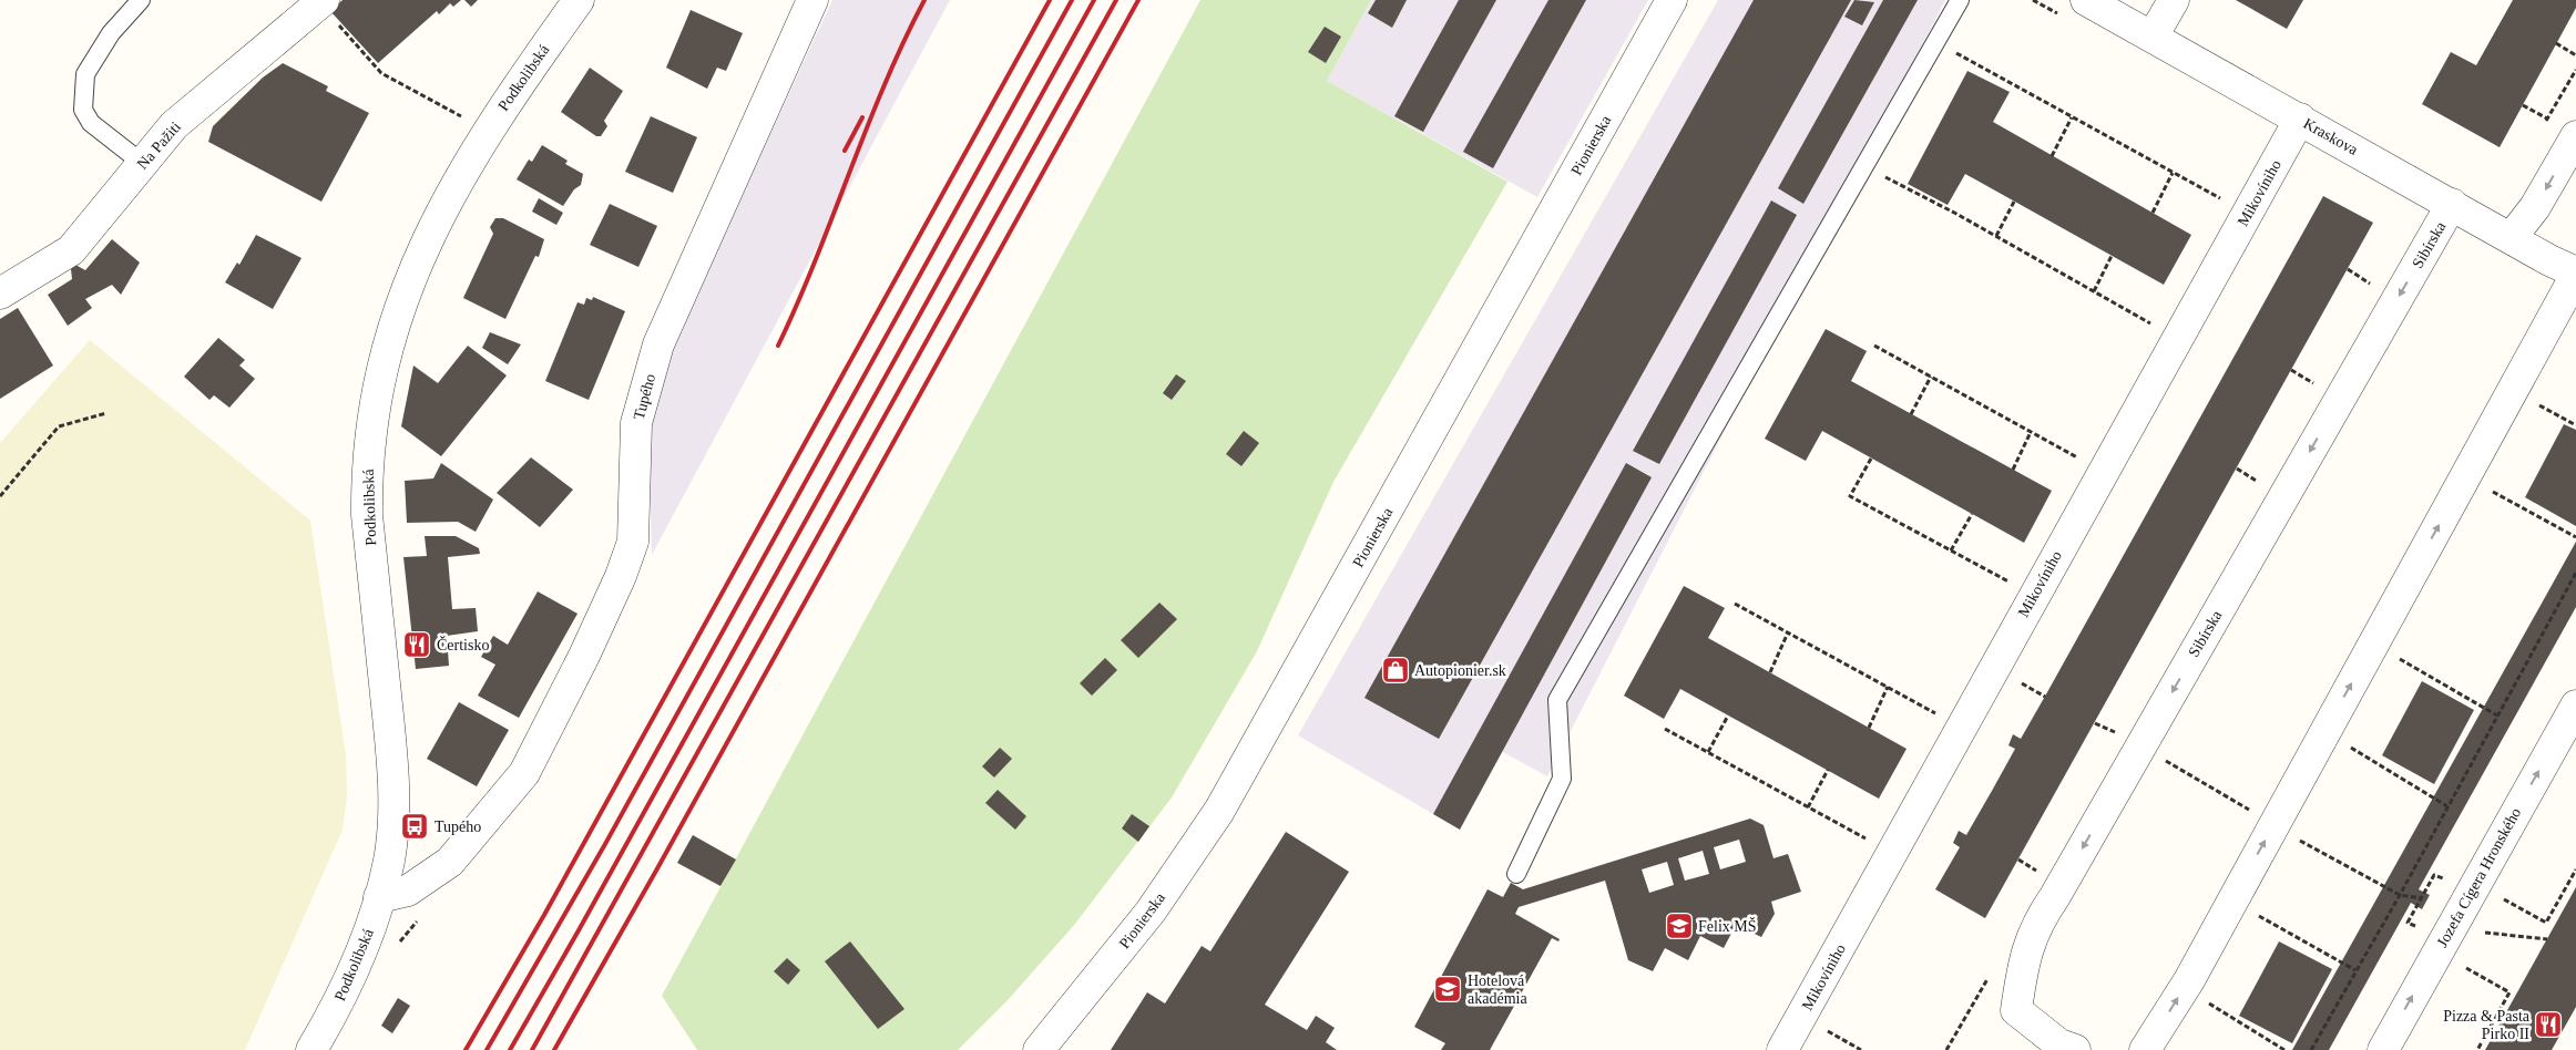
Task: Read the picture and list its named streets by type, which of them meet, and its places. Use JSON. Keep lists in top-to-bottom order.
{
  "streets": {
    "street": [
      "Podkolibská",
      "Kraskova",
      "Na Pažiti",
      "Pionierska",
      "Mikovíniho",
      "Sibírska",
      "Tupého",
      "Jozefa Cígera Hronského"
    ]
  },
  "crossings": [
    ["Podkolibská", "Tupého"],
    ["Kraskova", "Mikovíniho"],
    ["Kraskova", "Sibírska"]
  ],
  "places": {
    "restaurant": ["Čertisko", "Pizza & Pasta Pirko II"],
    "shop": ["Autopionier.sk"],
    "bus stop": ["Tupého"],
    "school or university": ["Felix MŠ", "Hotelová akadémia"]
  }
}
